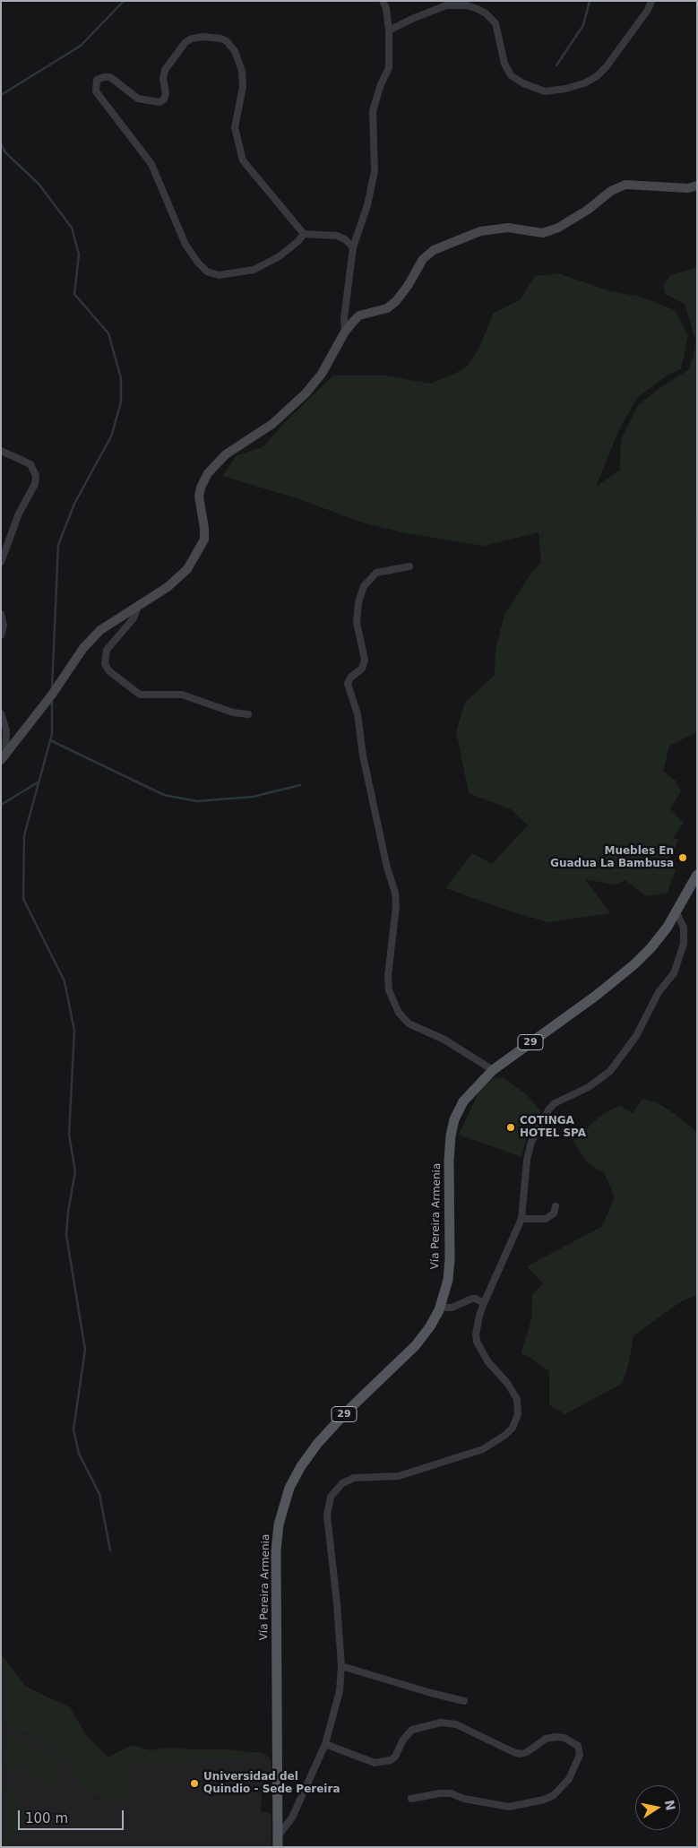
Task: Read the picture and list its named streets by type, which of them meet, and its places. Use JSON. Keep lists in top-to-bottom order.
{
  "streets": {
    "main road": ["29", "Vía Pereira Armenia"]
  },
  "places": ["Muebles En Guadua La Bambusa", "COTINGA HOTEL SPA", "Universidad del Quindio - Sede Pereira"],
  "scale_bar": "100 m",
  "north": "right"
}
